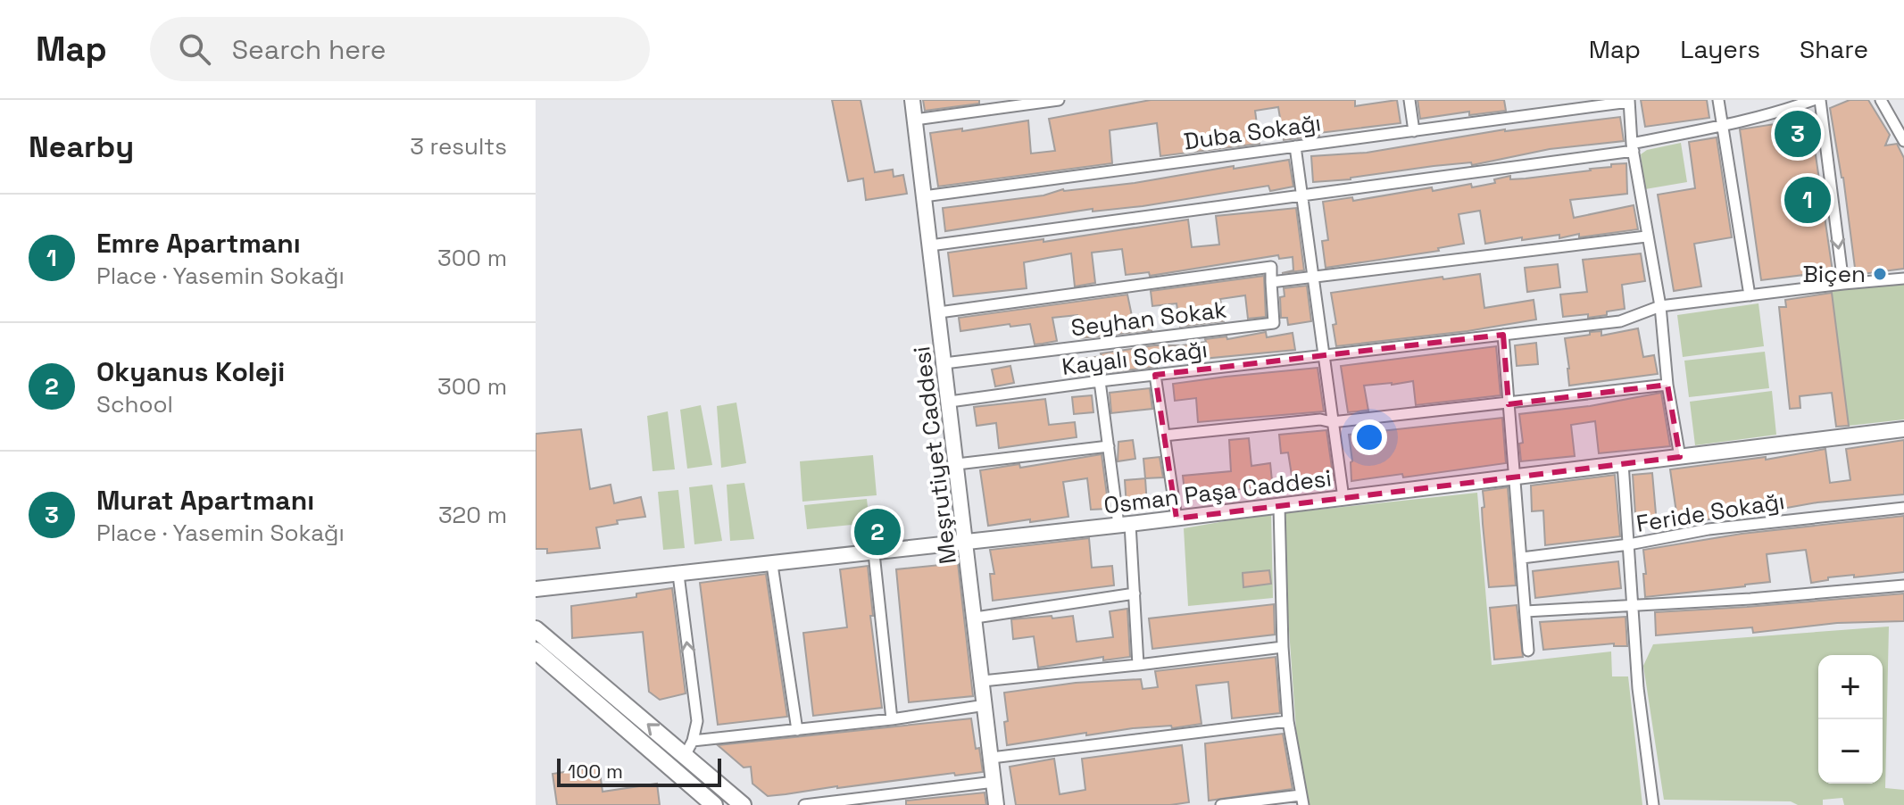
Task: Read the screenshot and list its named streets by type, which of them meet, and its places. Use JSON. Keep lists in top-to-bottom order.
{
  "streets": {
    "main road": ["Meşrutiyet Caddesi", "Osman Paşa Caddesi"],
    "street": [
      "Duba Sokağı",
      "Seyhan Sokak",
      "Kayalı Sokağı",
      "Feride Sokağı"
    ]
  },
  "crossings": [
    ["Duba Sokağı", "Meşrutiyet Caddesi"],
    ["Seyhan Sokak", "Meşrutiyet Caddesi"],
    ["Kayalı Sokağı", "Meşrutiyet Caddesi"],
    ["Meşrutiyet Caddesi", "Osman Paşa Caddesi"]
  ],
  "places": ["Biçen"],
  "scale_bar": "100 m",
  "page": {
    "header": "Map",
    "search": "Search here",
    "nav": ["Map", "Layers", "Share"],
    "heading": ["Nearby", "3 results"],
    "pins": ["3", "1", "2"],
    "list": [
      {
        "mark": "1",
        "name": "Emre Apartmanı",
        "note": "Place · Yasemin Sokağı",
        "value": "300 m"
      },
      {
        "mark": "2",
        "name": "Okyanus Koleji",
        "note": "School",
        "value": "300 m"
      },
      {
        "mark": "3",
        "name": "Murat Apartmanı",
        "note": "Place · Yasemin Sokağı",
        "value": "320 m"
      }
    ],
    "map_buttons": ["+", "−"],
    "scale": "100 m"
  }
}
